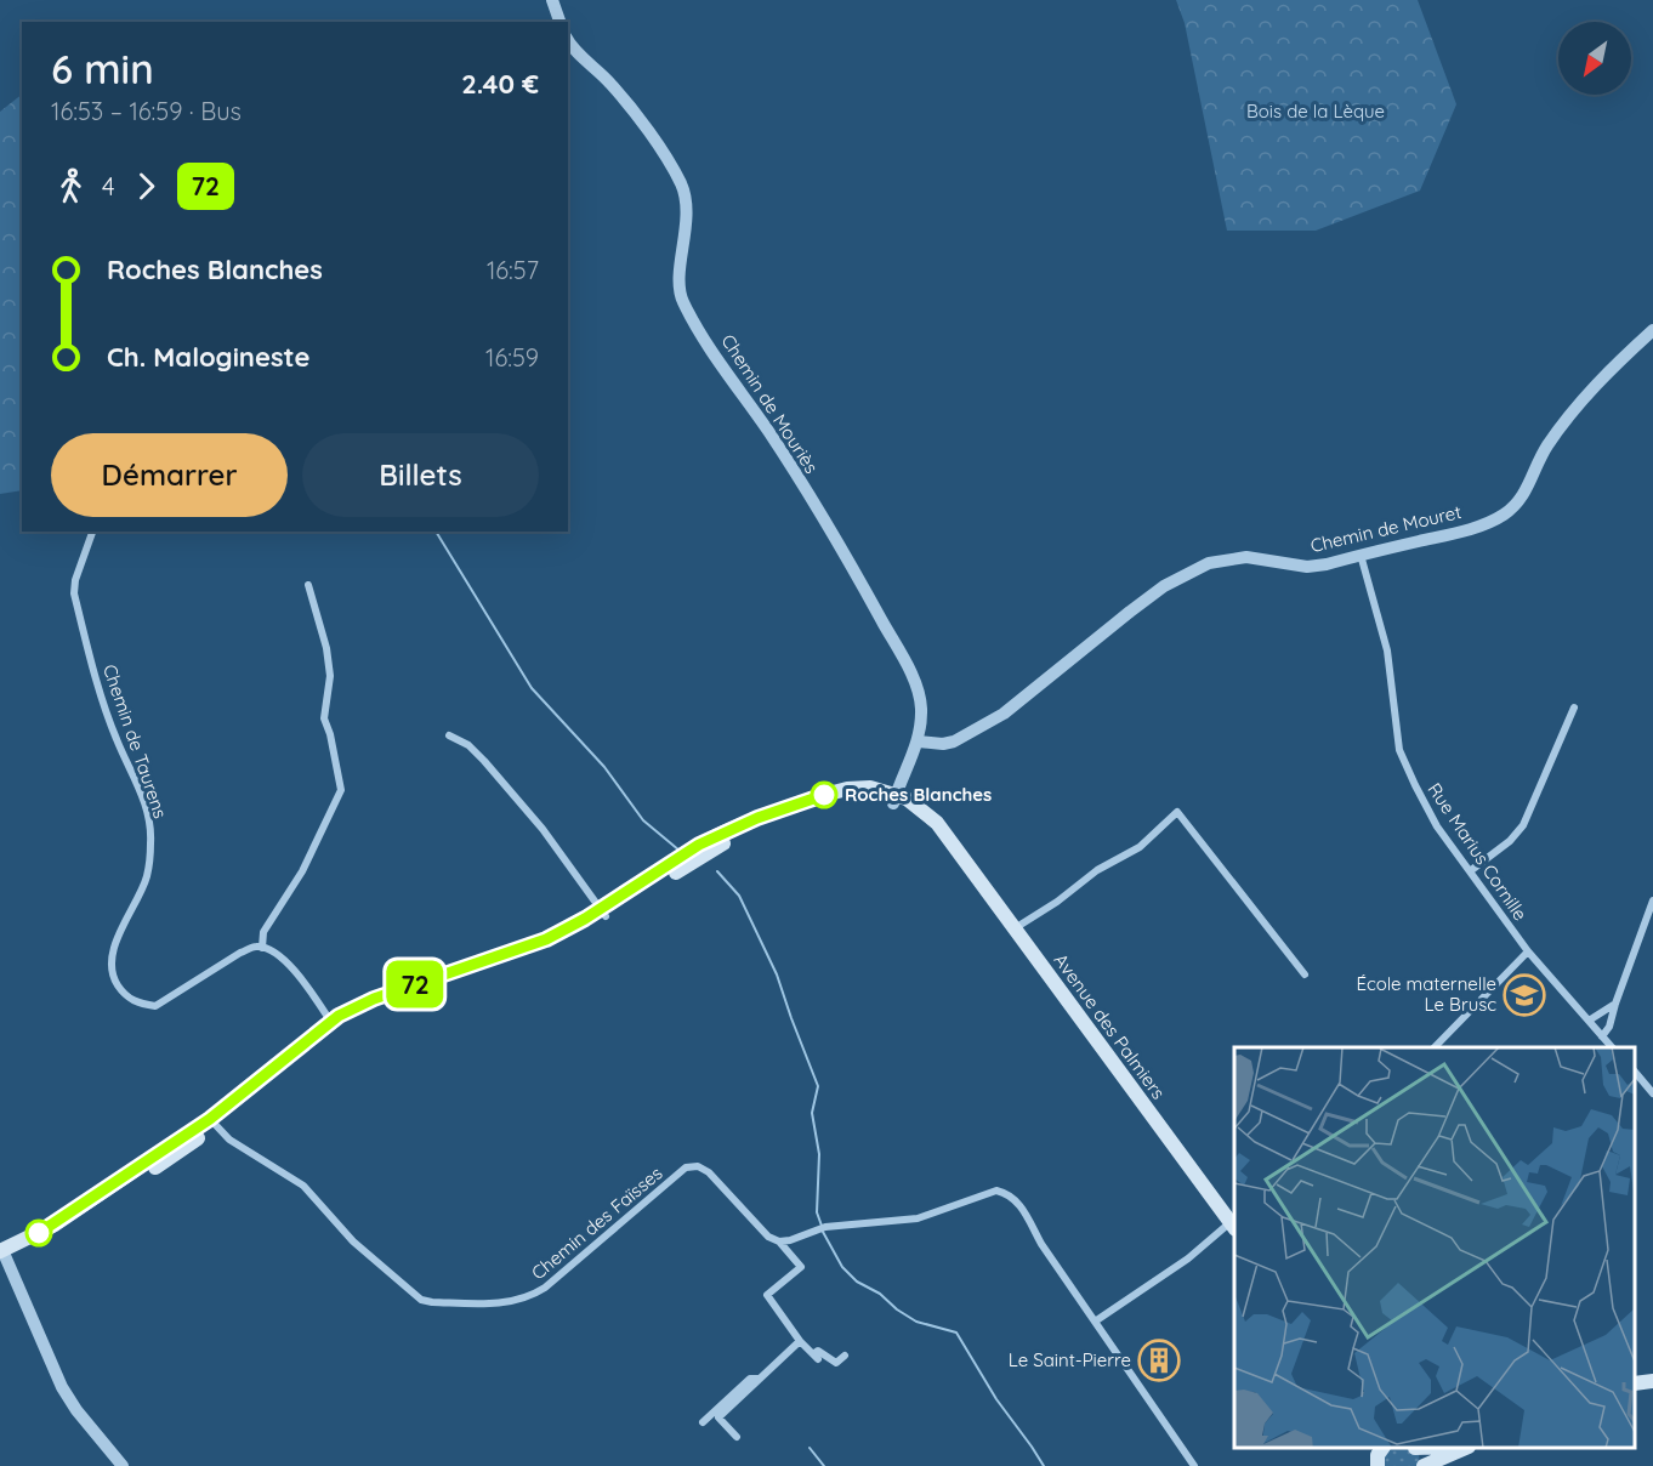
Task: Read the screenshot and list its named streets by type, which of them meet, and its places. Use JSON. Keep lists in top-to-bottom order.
{
  "streets": {
    "main road": ["Avenue des Palmiers"],
    "street": [
      "Chemin de Mouriès",
      "Chemin de Mouret",
      "Chemin de Taurens",
      "Rue Marius Cornille",
      "Chemin des Faïsses"
    ]
  },
  "crossings": [
    ["Chemin de Mouriès", "Chemin de Mouret"],
    ["Chemin de Mouriès", "Avenue des Palmiers"],
    ["Chemin de Mouret", "Rue Marius Cornille"]
  ],
  "parks": ["Bois de la Lèque"],
  "places": {
    "other": ["Roches Blanches"],
    "school or university": ["École maternelle Le Brusc"],
    "building": ["Le Saint-Pierre"]
  },
  "lines": ["bus line 72"],
  "north": "bottom left",
  "page": {
    "on_map": "72",
    "heading": ["6 min", "16:53 – 16:59 · Bus", "2.40 €"],
    "legs": ["4", "72"],
    "list": [
      {
        "name": "Roches Blanches",
        "value": "16:57"
      },
      {
        "name": "Ch. Malogineste",
        "value": "16:59"
      }
    ],
    "buttons": ["Démarrer", "Billets"]
  }
}
